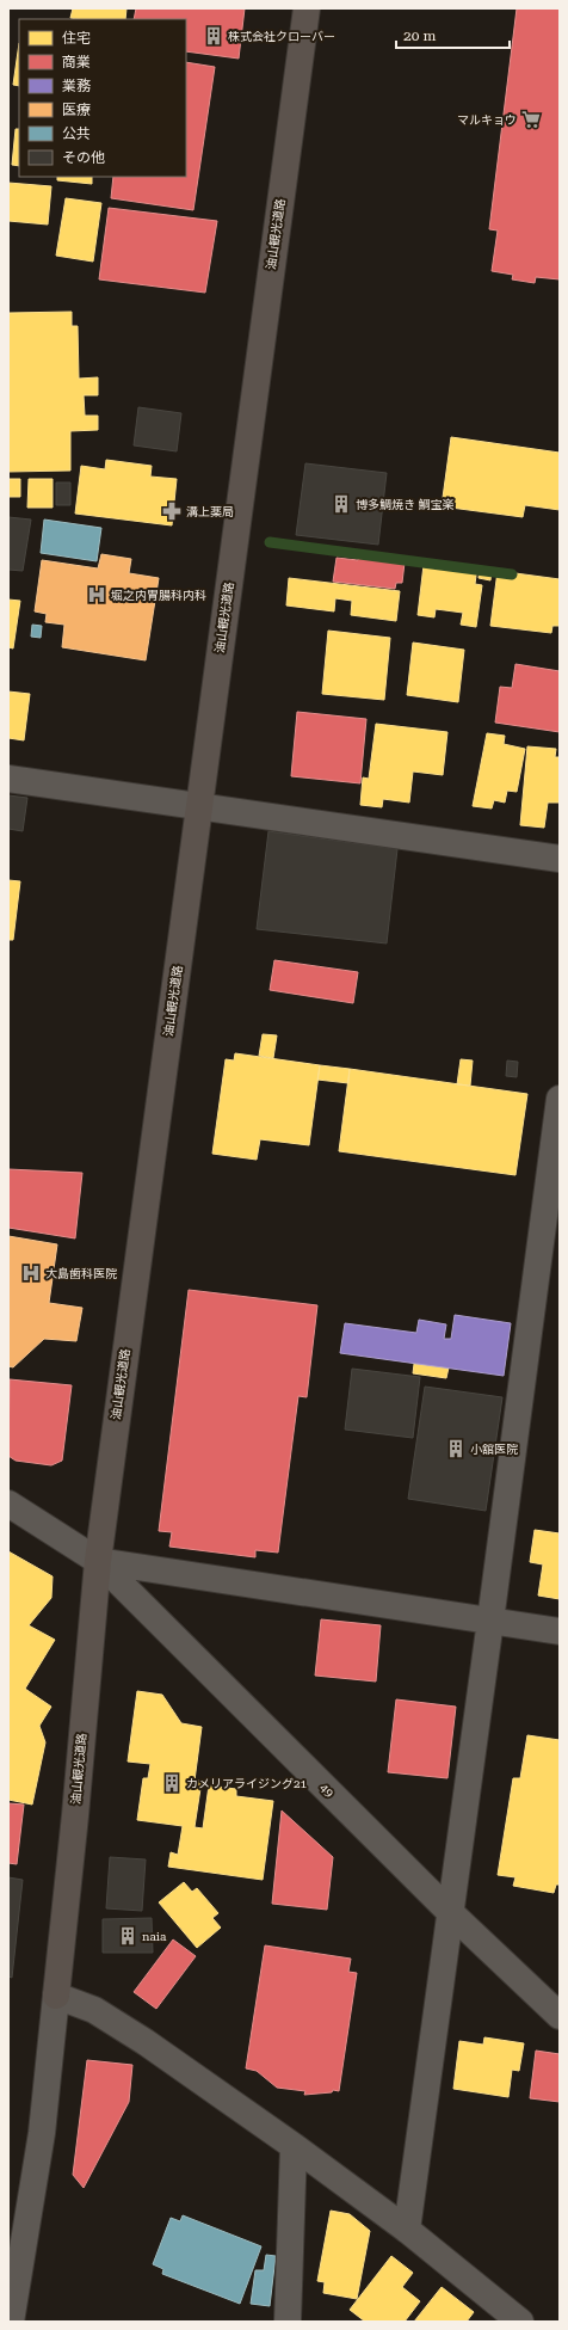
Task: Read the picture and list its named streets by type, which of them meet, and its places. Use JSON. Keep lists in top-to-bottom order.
{
  "streets": {
    "main road": ["油山観光道路"],
    "street": ["49"]
  },
  "crossings": [
    ["油山観光道路", "49"]
  ],
  "places": {
    "building": [
      "株式会社クローバー",
      "博多鯛焼き 鯛宝楽",
      "小舘医院",
      "カメリアライジング21",
      "naia"
    ],
    "supermarket": ["マルキョウ"],
    "pharmacy": ["溝上薬局"],
    "hospital": ["堀之内胃腸科内科", "大島歯科医院"]
  },
  "legend": [
    "住宅",
    "商業",
    "業務",
    "医療",
    "公共",
    "その他"
  ],
  "scale_bar": "20 m"
}
